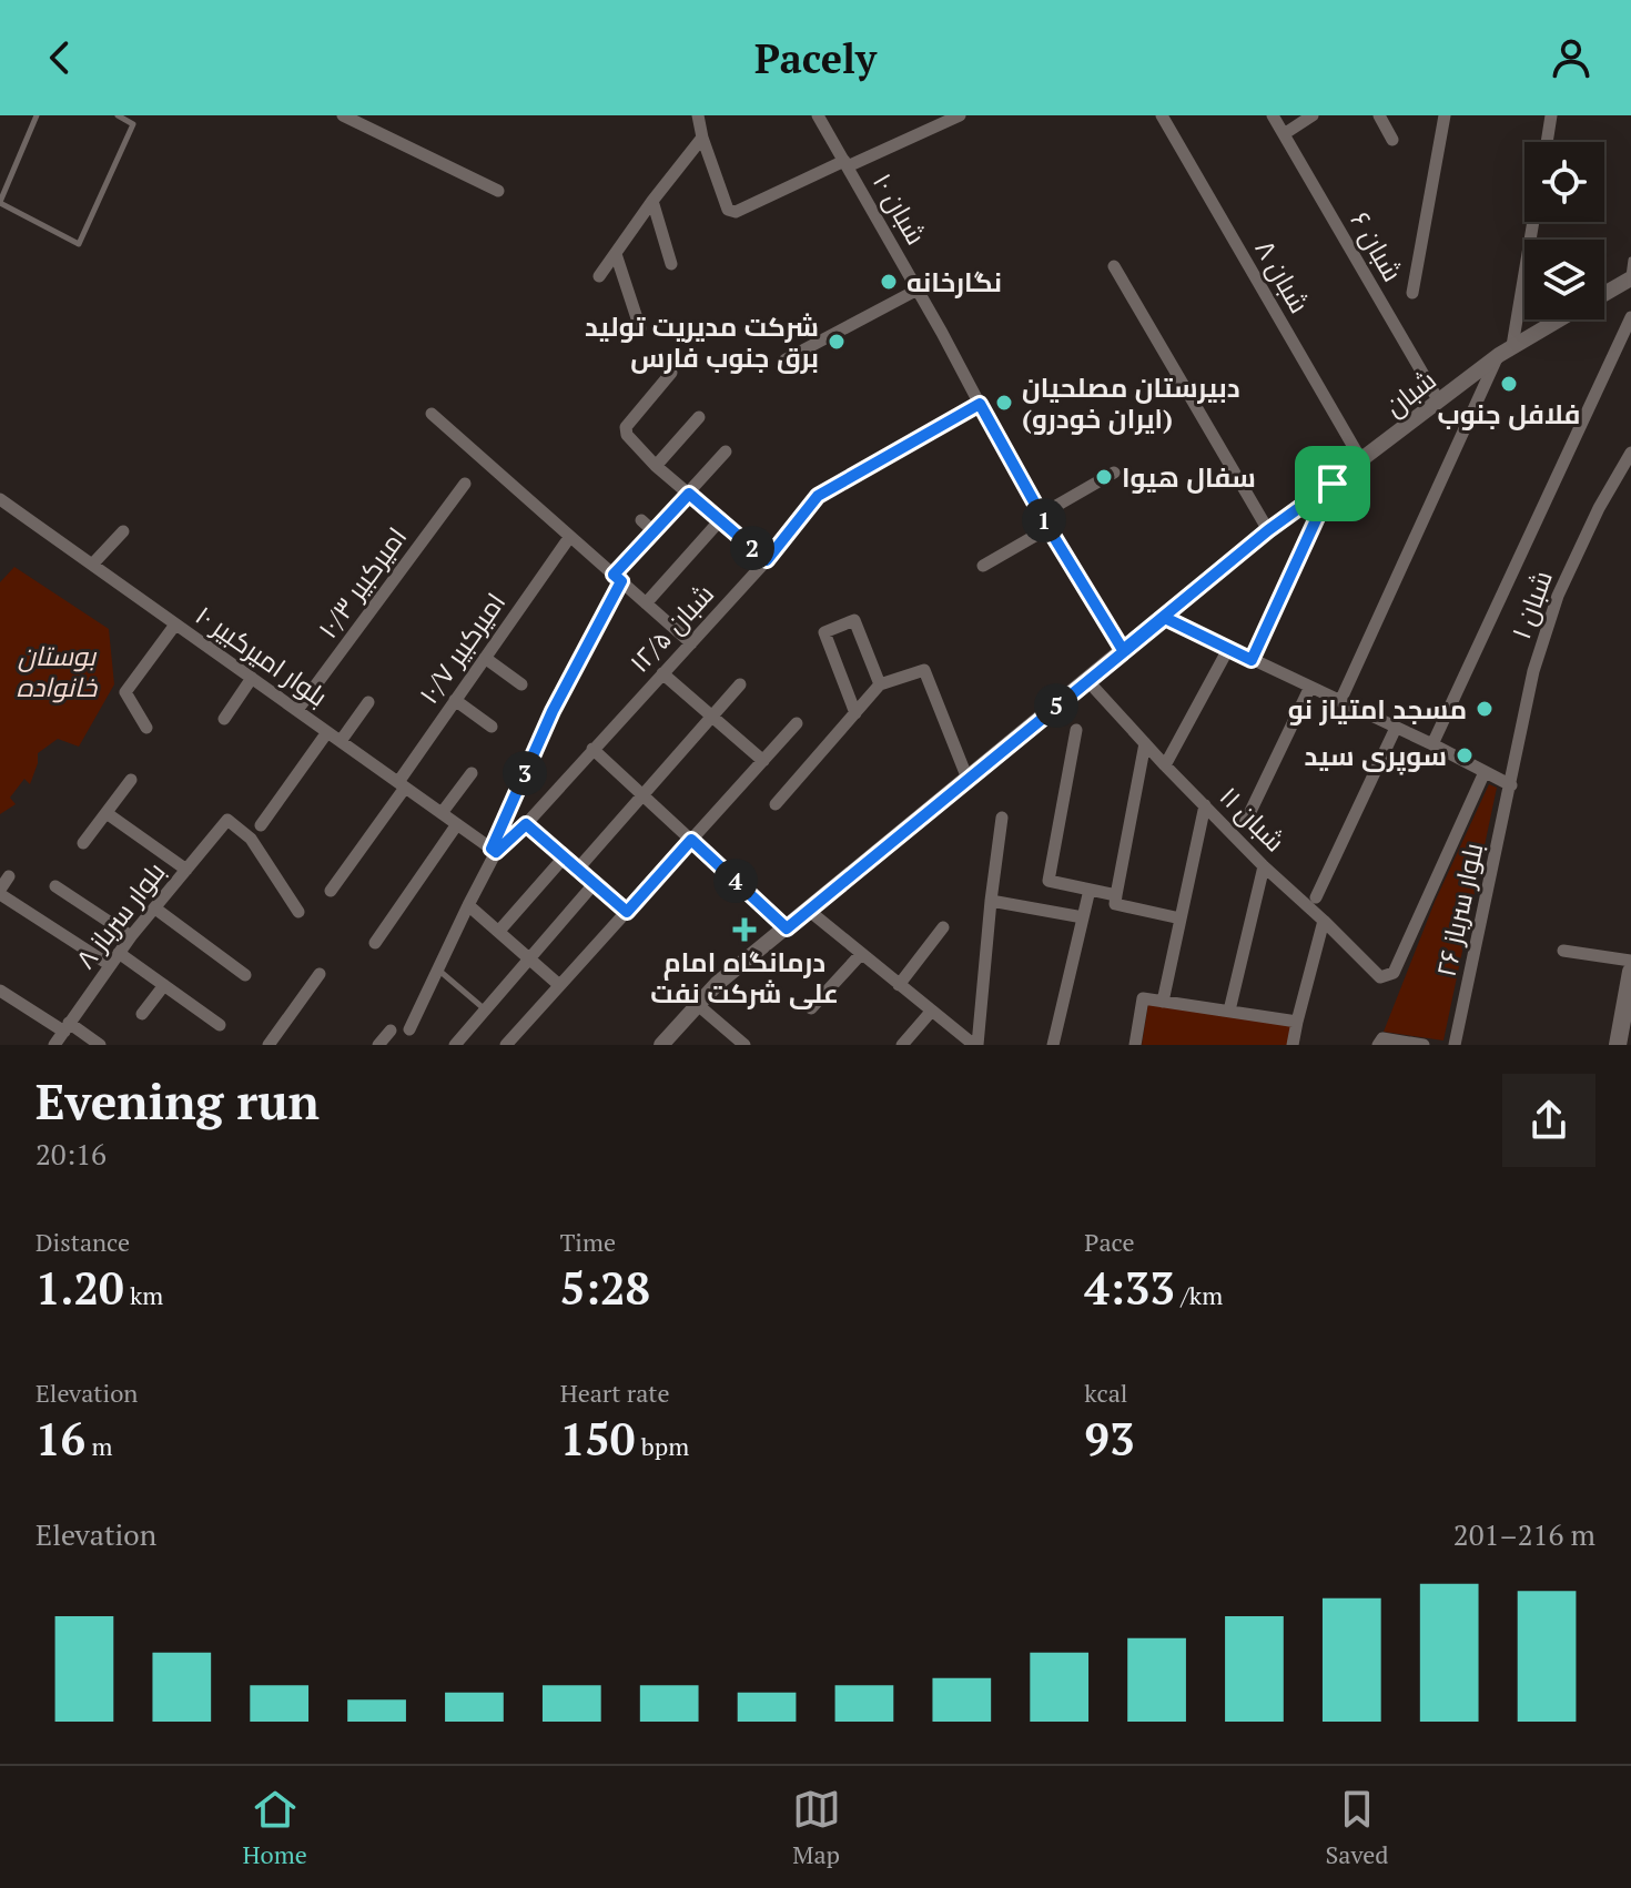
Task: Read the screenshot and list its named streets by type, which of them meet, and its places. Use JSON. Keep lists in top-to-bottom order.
{
  "streets": {
    "street": [
      "۱۰ شبان",
      "۶ شبان",
      "۸ شبان",
      "شبان",
      "۱۰/۳ امیرکبیر",
      "۱ شبان",
      "۱۲/۵ شبان",
      "۱۰/۷ امیرکبیر",
      "۱۰ بلوار امیرکبیر",
      "۱۱ شبان",
      "۲۶ بلوار سرباز",
      "۸ بلوار سرباز"
    ]
  },
  "crossings": [
    ["۱۰ شبان", "شبان"],
    ["۱۰ شبان", "۱۲/۵ شبان"],
    ["۶ شبان", "شبان"],
    ["۸ شبان", "شبان"],
    ["۱۰/۳ امیرکبیر", "۱۰ بلوار امیرکبیر"],
    ["۱ شبان", "۲۶ بلوار سرباز"],
    ["۱۲/۵ شبان", "۱۰ بلوار امیرکبیر"],
    ["۱۰/۷ امیرکبیر", "۱۰ بلوار امیرکبیر"]
  ],
  "parks": ["بوستان خانواده"],
  "places": {
    "other": [
      "نگارخانه",
      "شرکت مدیریت تولید برق جنوب فارس",
      "فلافل جنوب",
      "دبیرستان مصلحیان (ایران خودرو)",
      "سفال هیوا",
      "مسجد امتیاز نو",
      "سوپری سید"
    ],
    "health": ["درمانگاه امام علی شرکت نفت"]
  },
  "page": {
    "header": "Pacely",
    "pins": [
      "1",
      "2",
      "5",
      "3",
      "4"
    ],
    "heading": ["Evening run", "20:16"],
    "stats": [
      ["Distance", "1.20 km"],
      ["Time", "5:28"],
      ["Pace", "4:33 /km"],
      ["Elevation", "16 m"],
      ["Heart rate", "150 bpm"],
      ["kcal", "93"]
    ],
    "chart": ["Elevation", "201–216 m"],
    "tabs": ["Home", "Map", "Saved"]
  }
}
